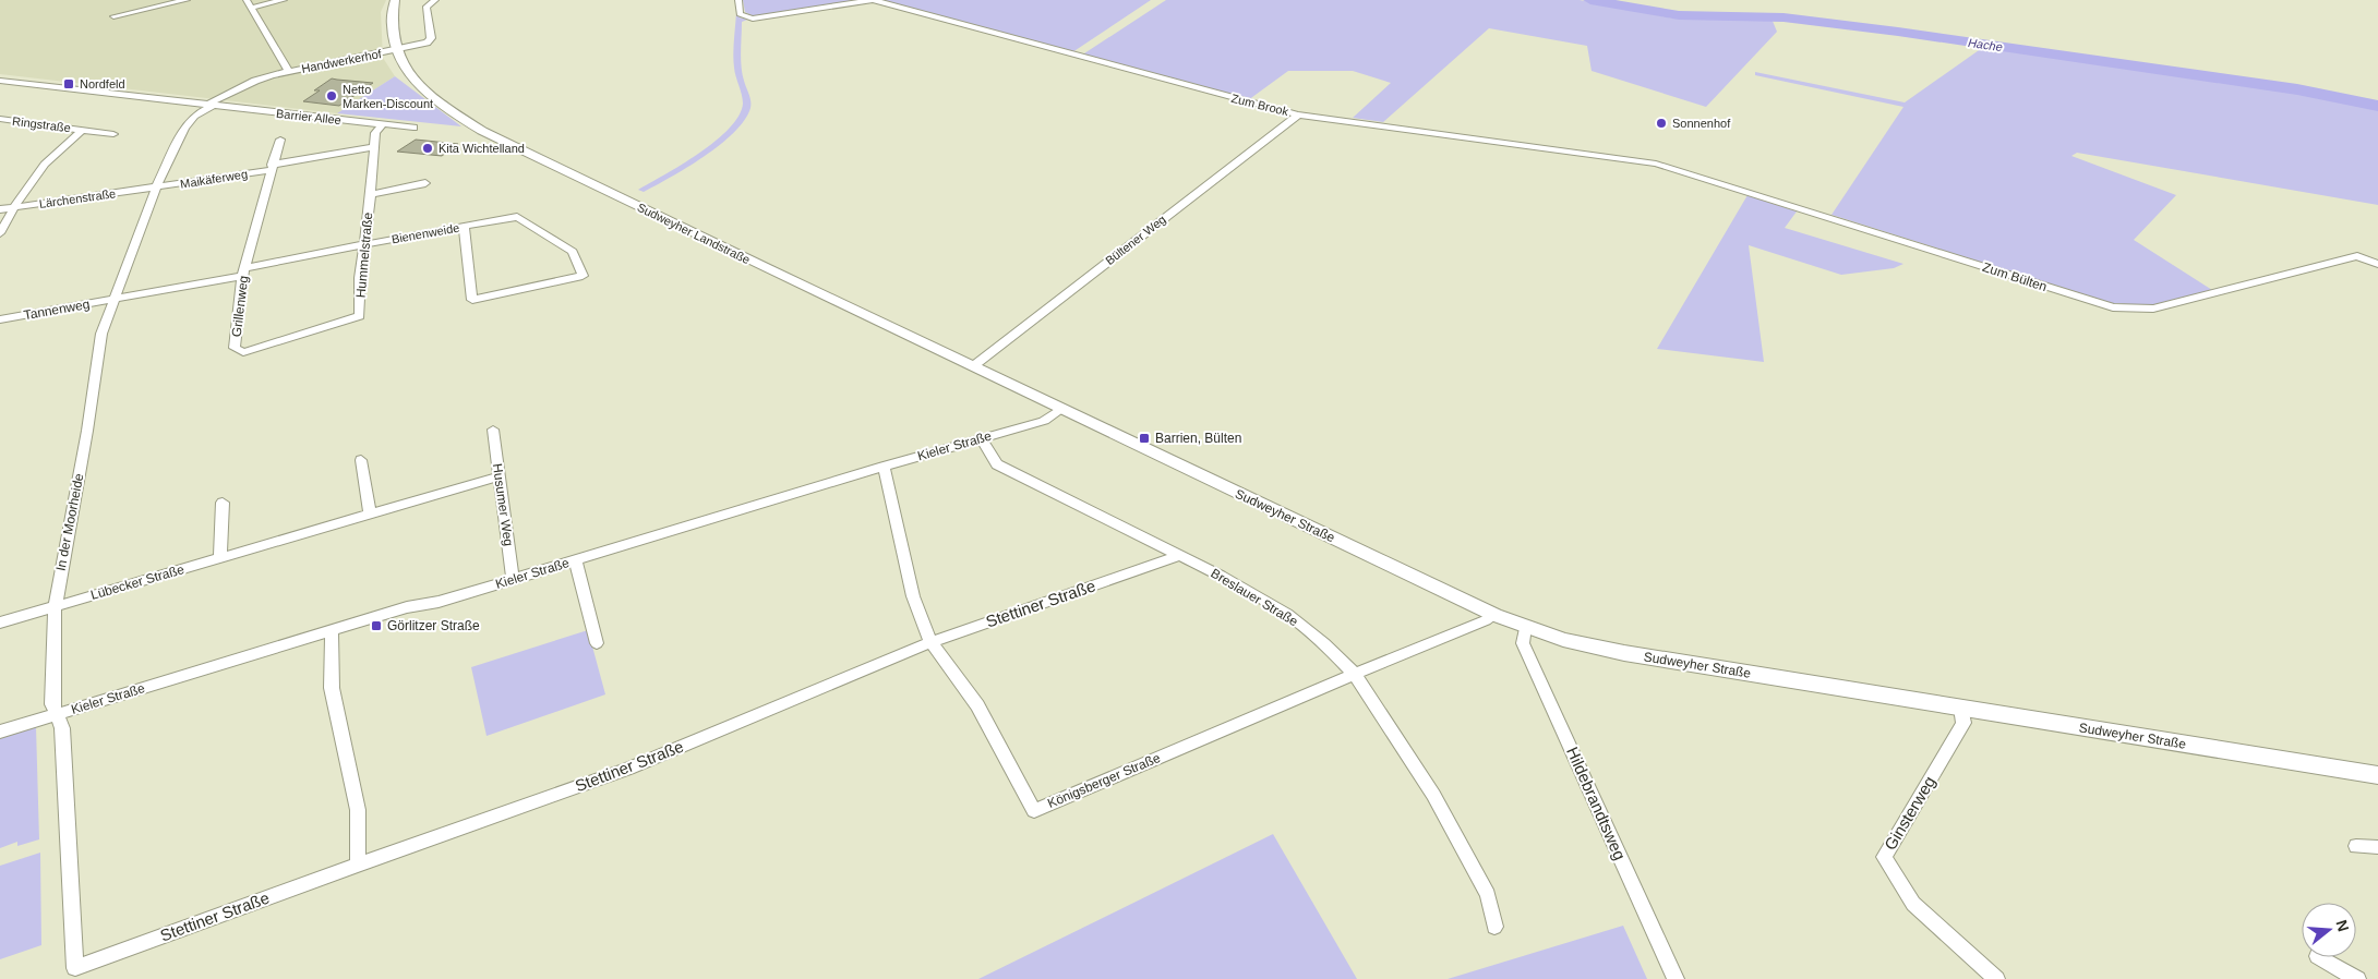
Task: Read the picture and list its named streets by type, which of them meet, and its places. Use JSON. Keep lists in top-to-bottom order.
{
  "streets": {
    "main road": ["Sudweyher Landstraße", "Sudweyher Straße"],
    "street": [
      "Handwerkerhof",
      "Zum Brook",
      "Barrier Allee",
      "Ringstraße",
      "Maikäferweg",
      "Lärchenstraße",
      "Bienenweide",
      "Bültener Weg",
      "Hummelstraße",
      "Zum Bülten",
      "Grillenweg",
      "Tannenweg",
      "Kieler Straße",
      "Husumer Weg",
      "In der Moorheide",
      "Lübecker Straße",
      "Breslauer Straße",
      "Stettiner Straße",
      "Königsberger Straße",
      "Hildebrandtsweg",
      "Ginsterweg"
    ]
  },
  "crossings": [
    ["Handwerkerhof", "Barrier Allee"],
    ["Handwerkerhof", "Sudweyher Landstraße"],
    ["Handwerkerhof", "In der Moorheide"],
    ["Zum Brook", "Bültener Weg"],
    ["Zum Brook", "Zum Bülten"],
    ["Barrier Allee", "Hummelstraße"],
    ["Barrier Allee", "In der Moorheide"],
    ["Ringstraße", "Lärchenstraße"],
    ["Maikäferweg", "Lärchenstraße"],
    ["Maikäferweg", "Hummelstraße"],
    ["Maikäferweg", "Grillenweg"],
    ["Maikäferweg", "In der Moorheide"],
    ["Lärchenstraße", "In der Moorheide"],
    ["Bienenweide", "Hummelstraße"],
    ["Bienenweide", "Grillenweg"],
    ["Bienenweide", "Tannenweg"],
    ["Bienenweide", "In der Moorheide"],
    ["Sudweyher Landstraße", "Bültener Weg"],
    ["Sudweyher Landstraße", "Kieler Straße"],
    ["Sudweyher Landstraße", "Sudweyher Straße"],
    ["Hummelstraße", "Grillenweg"],
    ["Tannenweg", "In der Moorheide"],
    ["Kieler Straße", "Husumer Weg"],
    ["Kieler Straße", "Sudweyher Straße"],
    ["Kieler Straße", "In der Moorheide"],
    ["Kieler Straße", "Breslauer Straße"],
    ["Kieler Straße", "Königsberger Straße"],
    ["Husumer Weg", "Lübecker Straße"],
    ["Sudweyher Straße", "Königsberger Straße"],
    ["Sudweyher Straße", "Hildebrandtsweg"],
    ["Sudweyher Straße", "Ginsterweg"],
    ["In der Moorheide", "Lübecker Straße"],
    ["In der Moorheide", "Stettiner Straße"],
    ["Breslauer Straße", "Stettiner Straße"],
    ["Breslauer Straße", "Königsberger Straße"],
    ["Stettiner Straße", "Königsberger Straße"]
  ],
  "water": ["Hache"],
  "places": {
    "transit": ["Nordfeld", "Barrien, Bülten", "Görlitzer Straße"],
    "other": ["Netto Marken-Discount", "Sonnenhof", "Kita Wichtelland"]
  },
  "north": "right"
}
